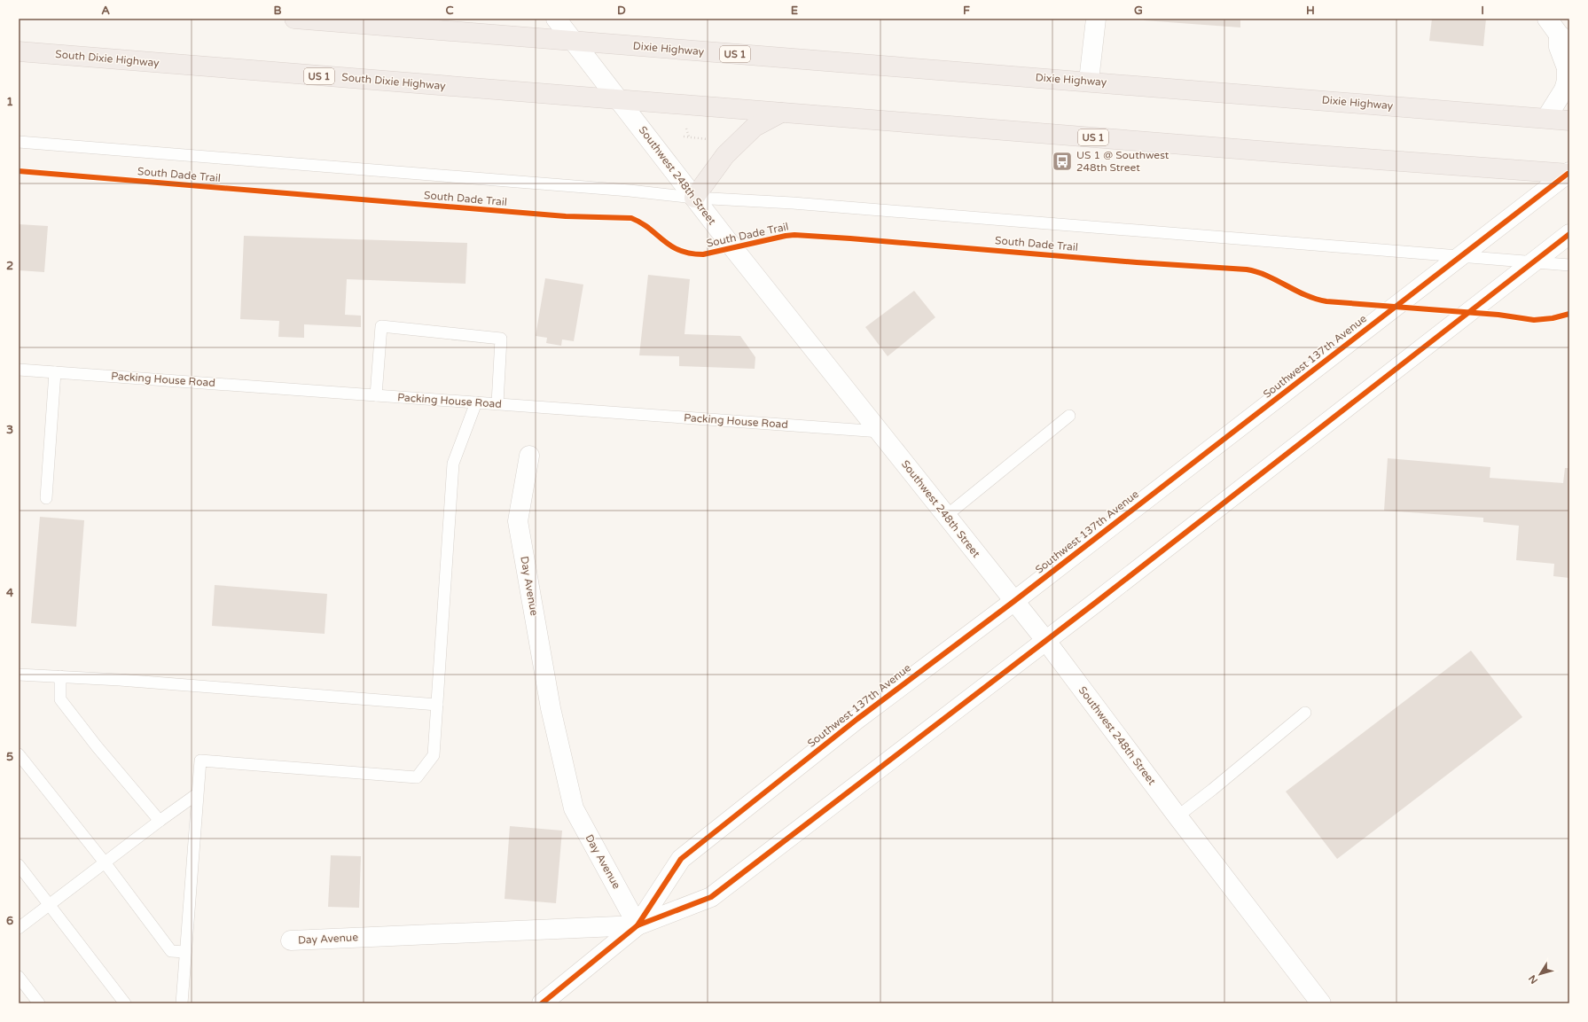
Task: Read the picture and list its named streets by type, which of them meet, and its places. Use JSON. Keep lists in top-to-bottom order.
{
  "streets": {
    "highway": ["Dixie Highway", "US 1", "South Dixie Highway"],
    "main road": ["Southwest 248th Street", "Southwest 137th Avenue", "Day Avenue"],
    "lane": ["Packing House Road"],
    "cycle path": ["South Dade Trail"]
  },
  "crossings": [
    ["Dixie Highway", "US 1"],
    ["Dixie Highway", "Southwest 248th Street"],
    ["US 1", "South Dixie Highway"],
    ["US 1", "Southwest 248th Street"],
    ["US 1", "Southwest 137th Avenue"],
    ["South Dixie Highway", "Southwest 248th Street"],
    ["Southwest 248th Street", "Southwest 137th Avenue"],
    ["Southwest 248th Street", "Packing House Road"],
    ["Southwest 137th Avenue", "Day Avenue"]
  ],
  "places": {
    "bus stop": ["US 1 @ Southwest 248th Street"]
  },
  "north": "bottom left",
  "grid": {
    "columns": [
      "A",
      "B",
      "C",
      "D",
      "E",
      "F",
      "G",
      "H",
      "I"
    ],
    "rows": [
      "1",
      "2",
      "3",
      "4",
      "5",
      "6"
    ]
  }
}
